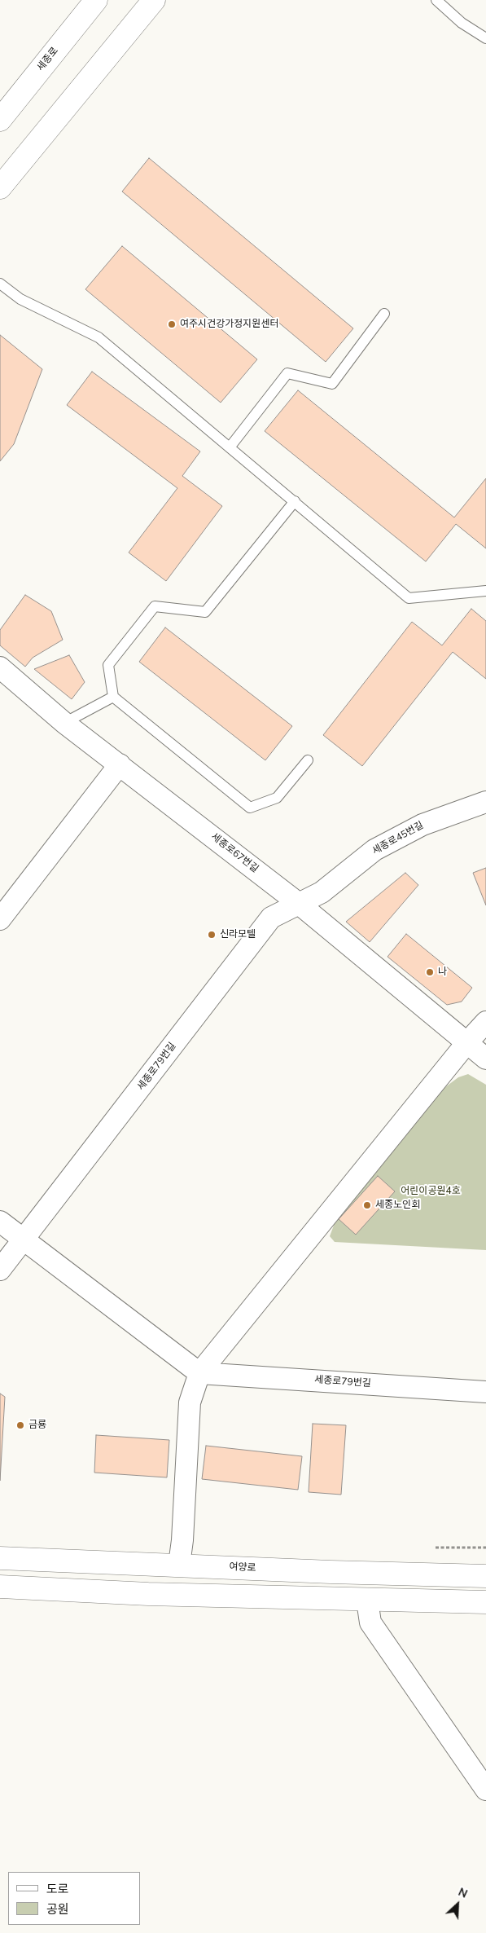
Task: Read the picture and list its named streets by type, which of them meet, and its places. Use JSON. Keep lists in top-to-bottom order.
{
  "streets": {
    "street": [
      "세종로",
      "세종로45번길",
      "세종로67번길",
      "세종로79번길",
      "여양로"
    ]
  },
  "crossings": [
    ["세종로45번길", "세종로67번길"],
    ["세종로45번길", "세종로79번길"],
    ["세종로67번길", "세종로79번길"]
  ],
  "parks": ["어린이공원4호"],
  "places": [
    "여주시건강가정지원센터",
    "신라모텔",
    "나",
    "세종노인회",
    "금룡"
  ],
  "legend": ["도로", "공원"],
  "north": "top right"
}
